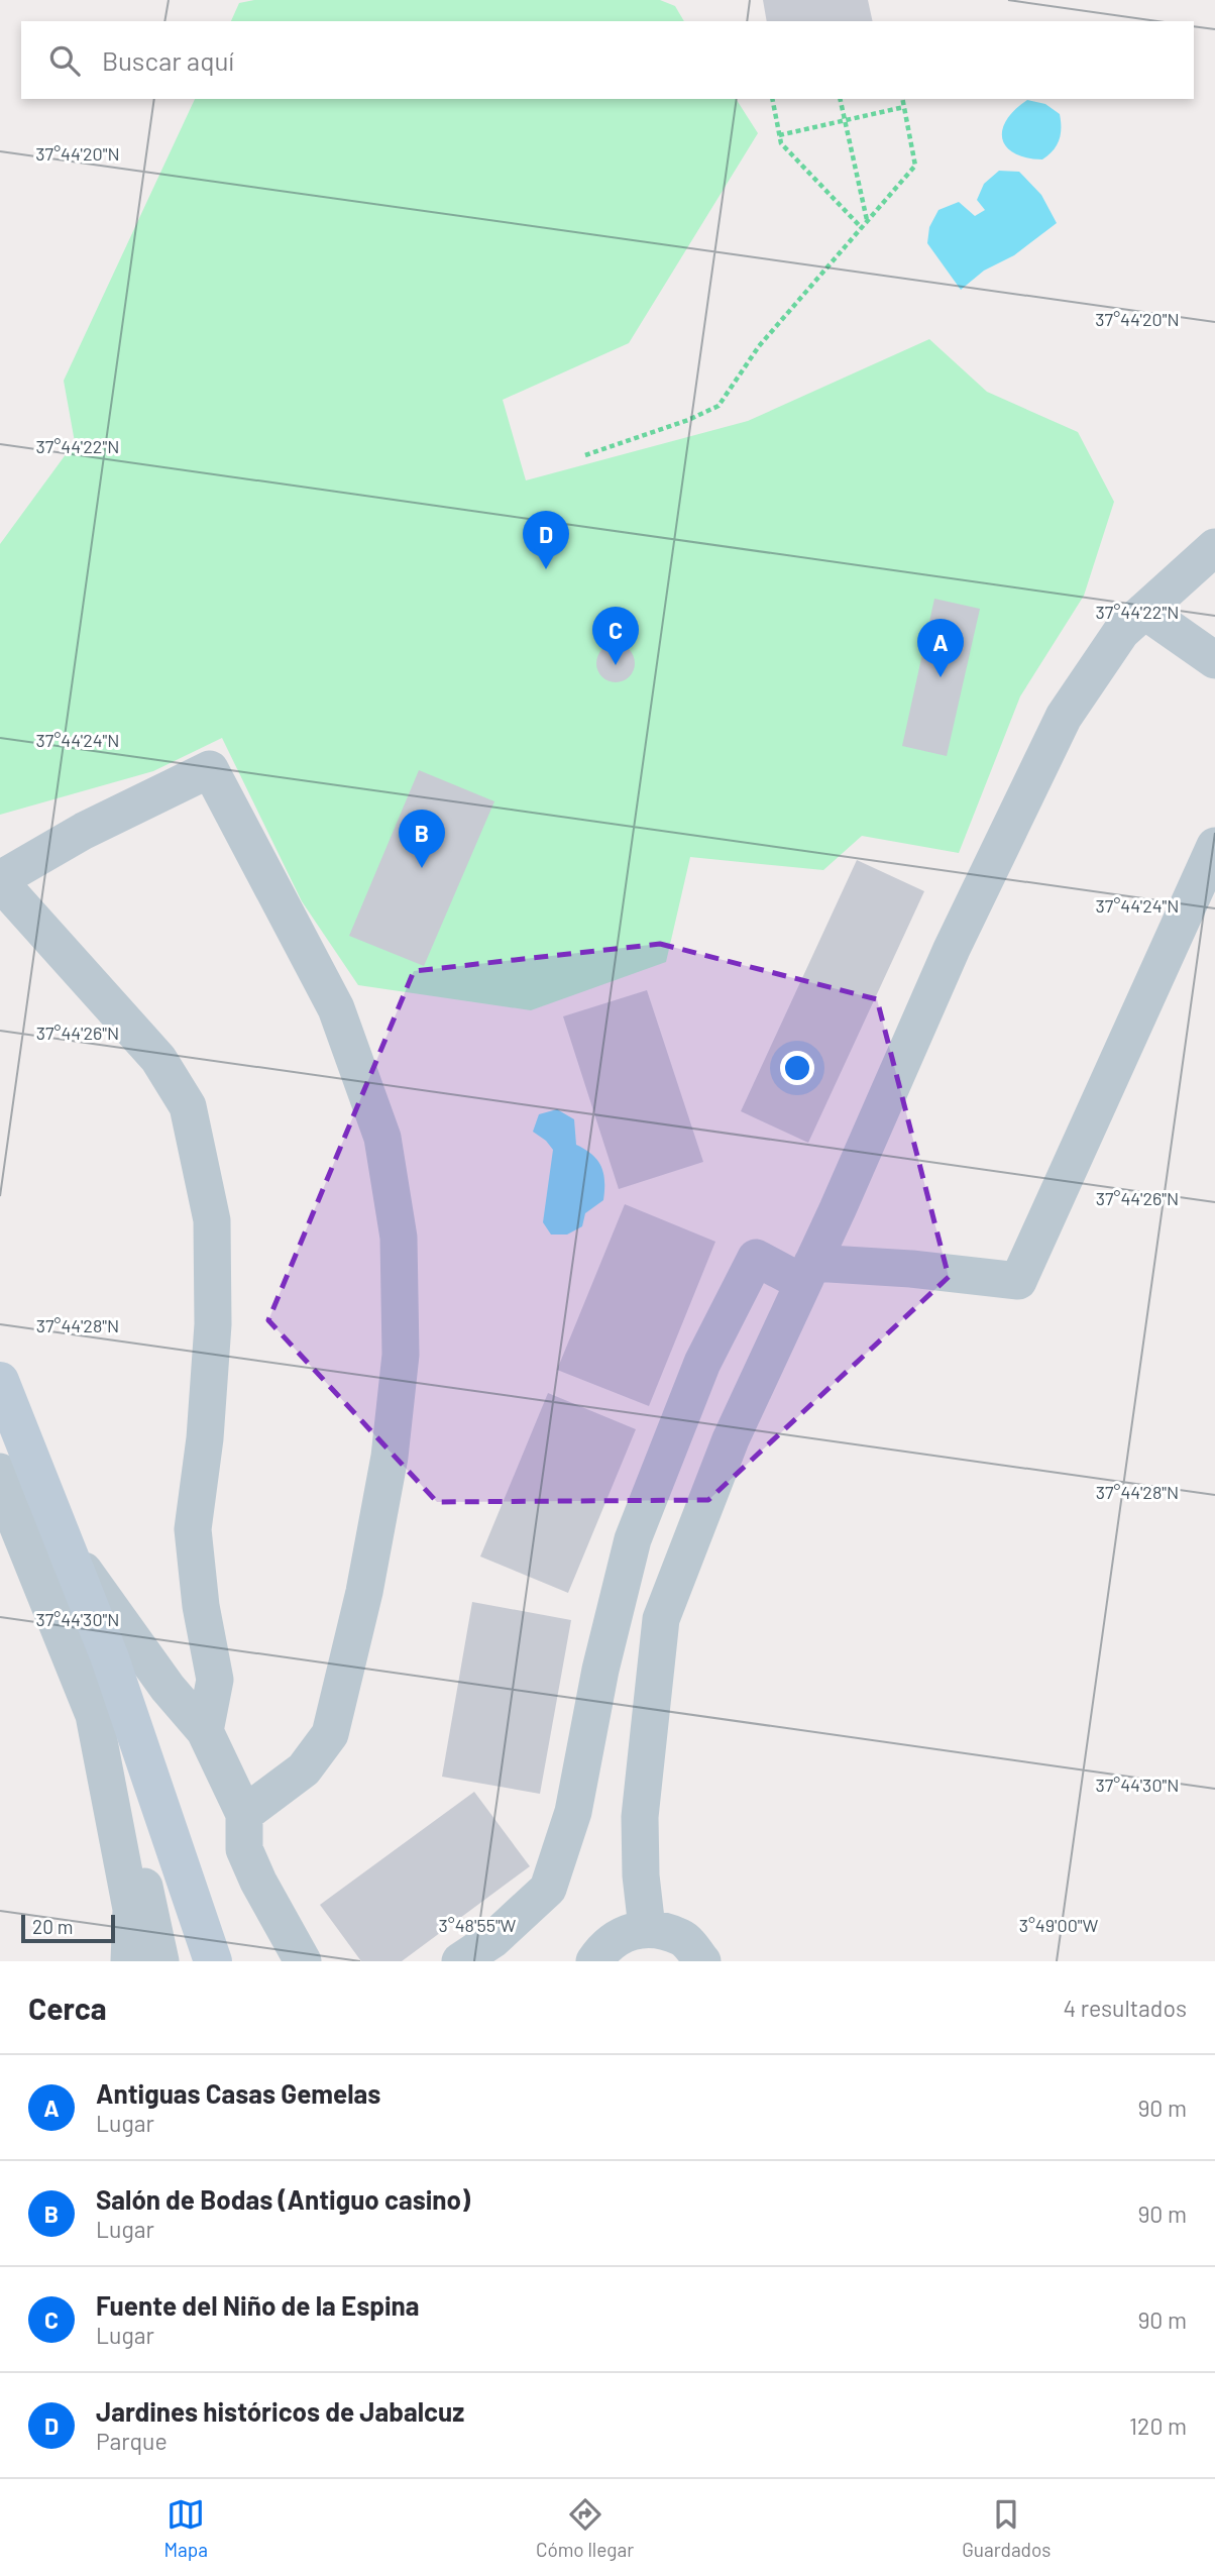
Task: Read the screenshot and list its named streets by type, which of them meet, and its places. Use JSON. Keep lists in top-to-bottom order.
{
  "scale_bar": "20 m",
  "page": {
    "search": "Buscar aquí",
    "pins": [
      "D",
      "C",
      "A",
      "B"
    ],
    "scale": "20 m",
    "heading": ["Cerca", "4 resultados"],
    "list": [
      {
        "mark": "A",
        "name": "Antiguas Casas Gemelas",
        "note": "Lugar",
        "value": "90 m"
      },
      {
        "mark": "B",
        "name": "Salón de Bodas (Antiguo casino)",
        "note": "Lugar",
        "value": "90 m"
      },
      {
        "mark": "C",
        "name": "Fuente del Niño de la Espina",
        "note": "Lugar",
        "value": "90 m"
      },
      {
        "mark": "D",
        "name": "Jardines históricos de Jabalcuz",
        "note": "Parque",
        "value": "120 m"
      }
    ],
    "nav": ["Mapa", "Cómo llegar", "Guardados"]
  },
  "coordinates": [
    "37°44'20\"N",
    "37°44'22\"N",
    "37°44'24\"N",
    "37°44'26\"N",
    "37°44'28\"N",
    "37°44'30\"N",
    "3°48'55\"W",
    "3°49'00\"W"
  ]
}
